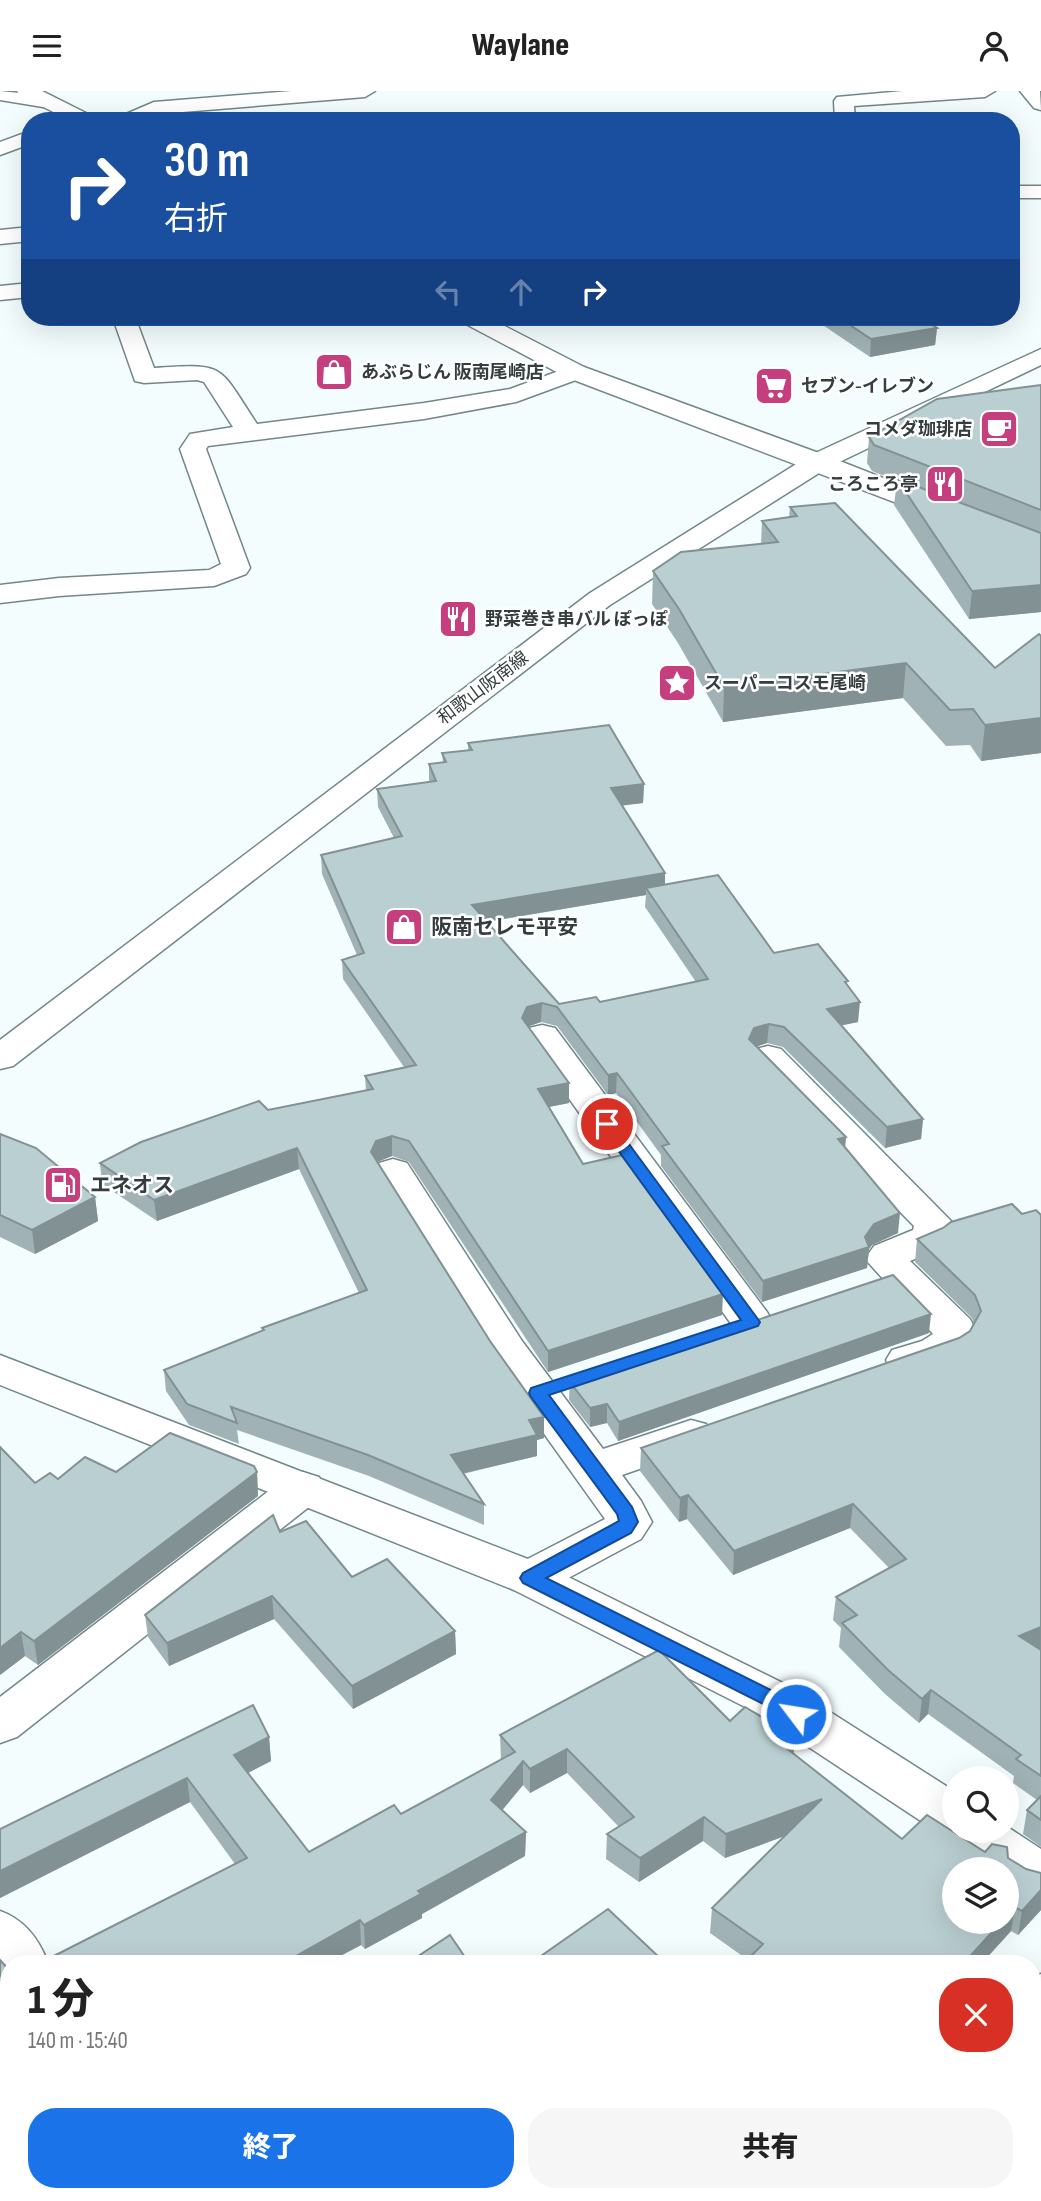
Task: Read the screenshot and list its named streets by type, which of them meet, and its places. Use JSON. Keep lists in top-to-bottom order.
{
  "streets": {
    "street": ["和歌山阪南線"]
  },
  "places": {
    "shop": ["あぶらじん 阪南尾崎店", "阪南セレモ平安"],
    "supermarket": ["セブン-イレブン"],
    "cafe": ["コメダ珈琲店"],
    "restaurant": ["ころころ亭", "野菜巻き串バル ぽっぽ"],
    "place": ["スーパーコスモ尾崎"],
    "fuel station": ["エネオス"]
  },
  "page": {
    "header": "Waylane",
    "turn": ["30 m", "右折"],
    "heading": ["1 分", "140 m · 15:40"],
    "buttons": ["終了", "共有"]
  }
}
